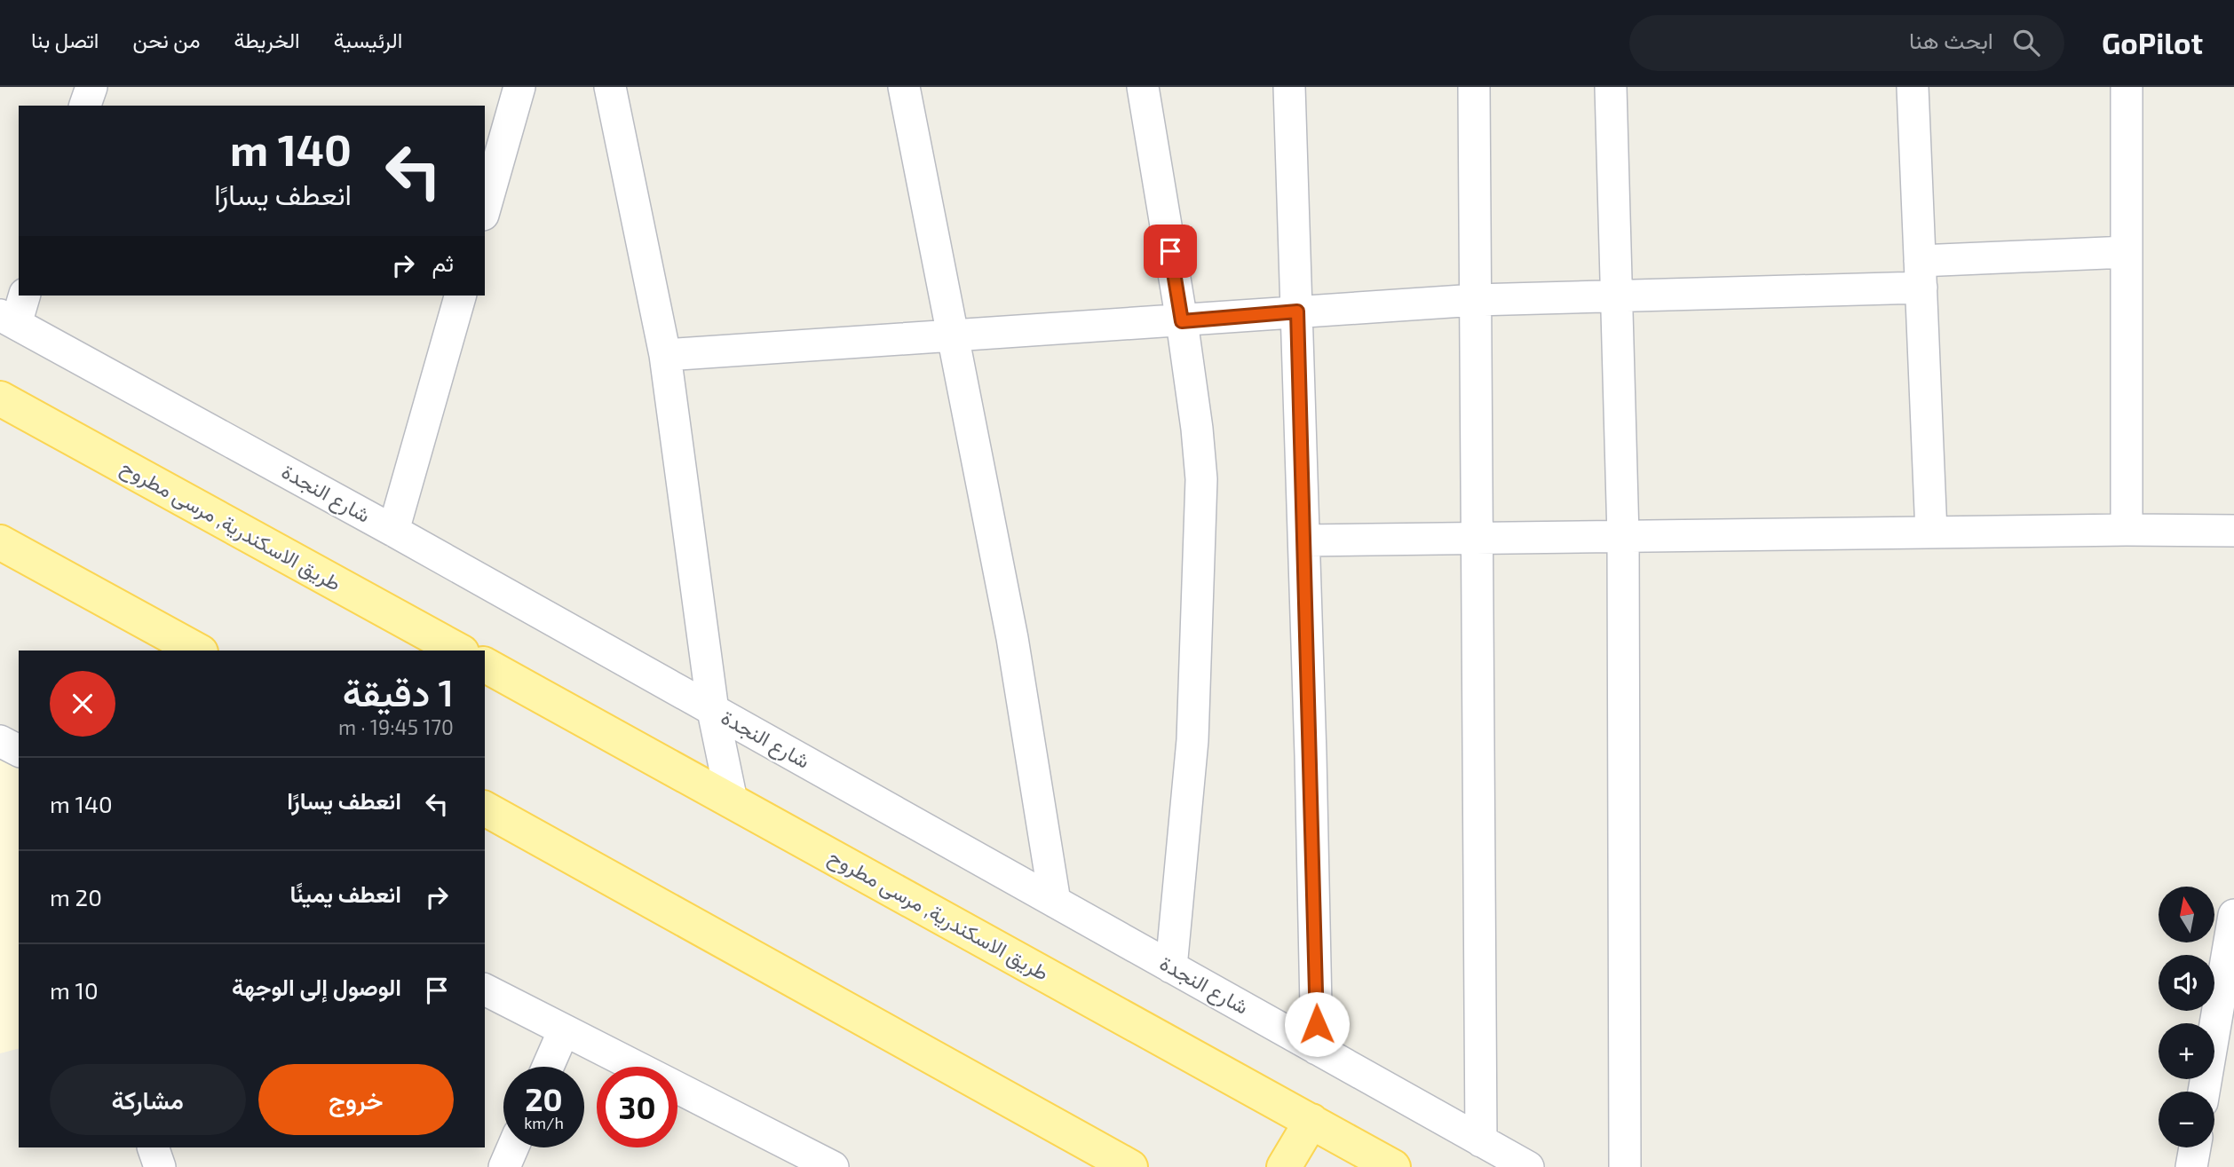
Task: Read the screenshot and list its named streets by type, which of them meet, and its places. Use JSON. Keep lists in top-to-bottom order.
{
  "streets": {
    "main road": ["طريق الاسكندرية, مرسى مطروح"],
    "street": ["شارع النجدة"]
  },
  "north": "top",
  "page": {
    "header": "GoPilot",
    "search": "ابحث هنا",
    "nav": [
      "الرئيسية",
      "الخريطة",
      "من نحن",
      "اتصل بنا"
    ],
    "turn": ["140 m", "انعطف يسارًا"],
    "then": "ثم",
    "heading": ["1 دقيقة", "170 m · 19:45"],
    "list": [
      {
        "name": "انعطف يسارًا",
        "value": "140 m"
      },
      {
        "name": "انعطف يمينًا",
        "value": "20 m"
      },
      {
        "name": "الوصول إلى الوجهة",
        "value": "10 m"
      }
    ],
    "map_buttons": ["+", "−"],
    "buttons": ["خروج", "مشاركة"],
    "speed": "20 km/h",
    "limit": "30"
  }
}
